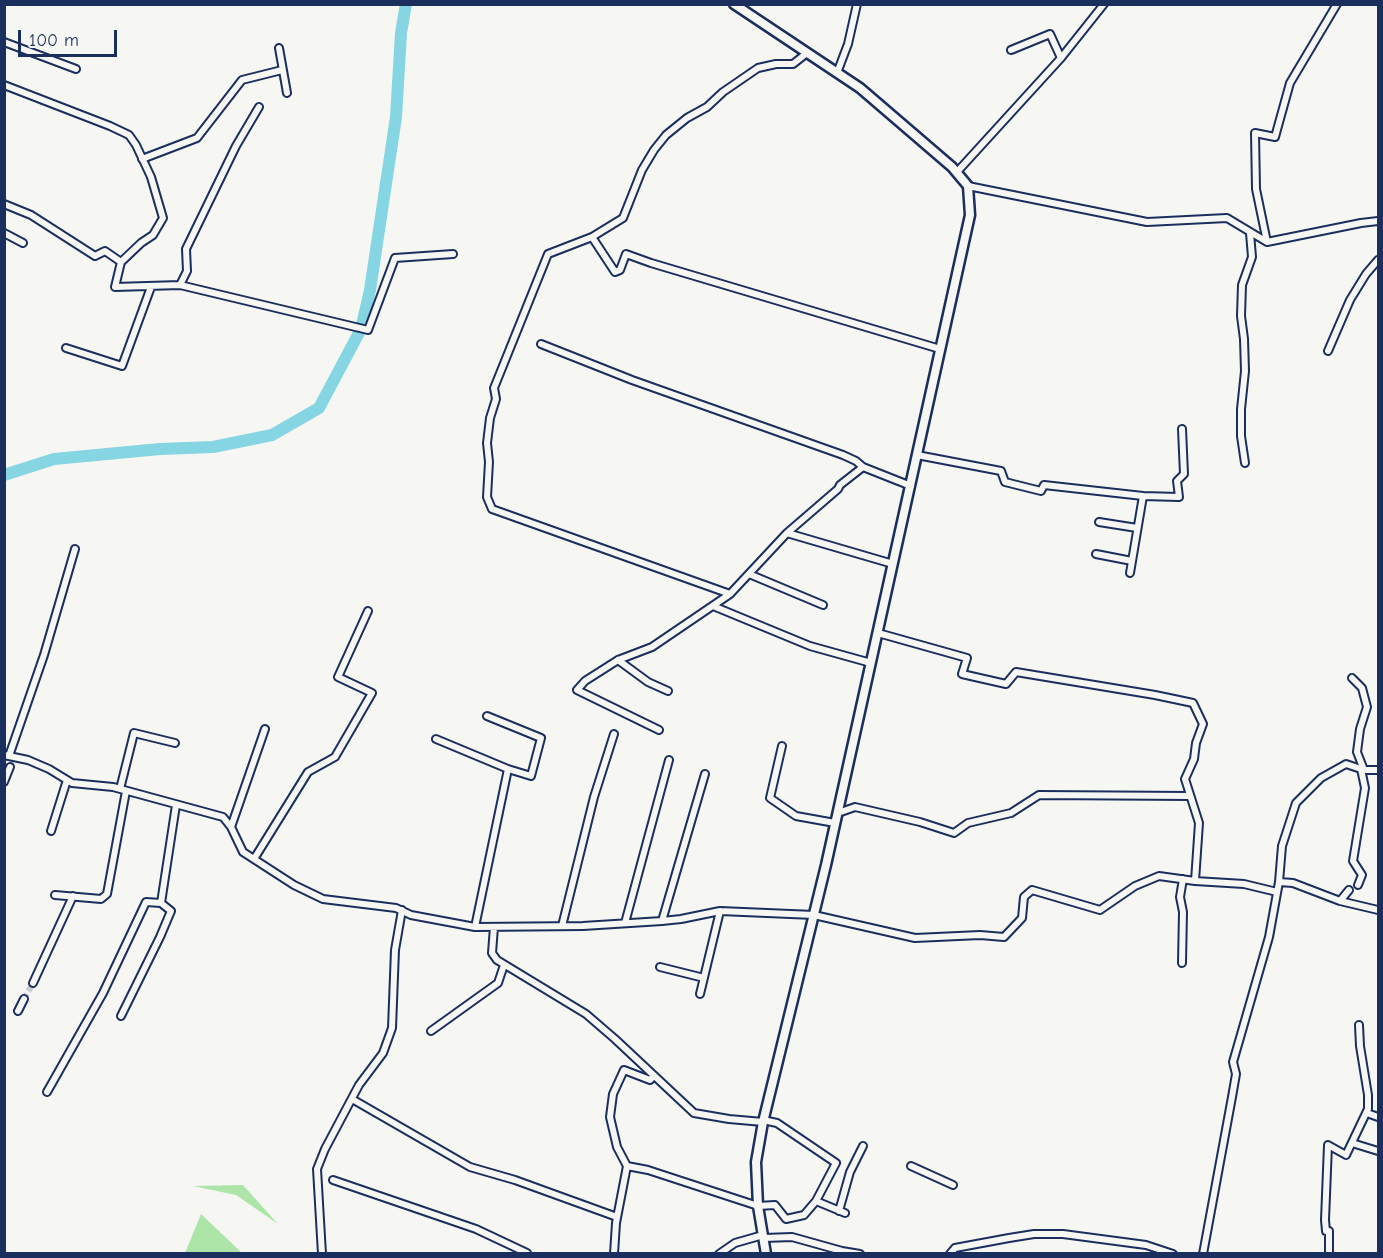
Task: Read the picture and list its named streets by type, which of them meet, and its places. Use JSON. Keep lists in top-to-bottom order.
{
  "scale_bar": "100 m"
}
